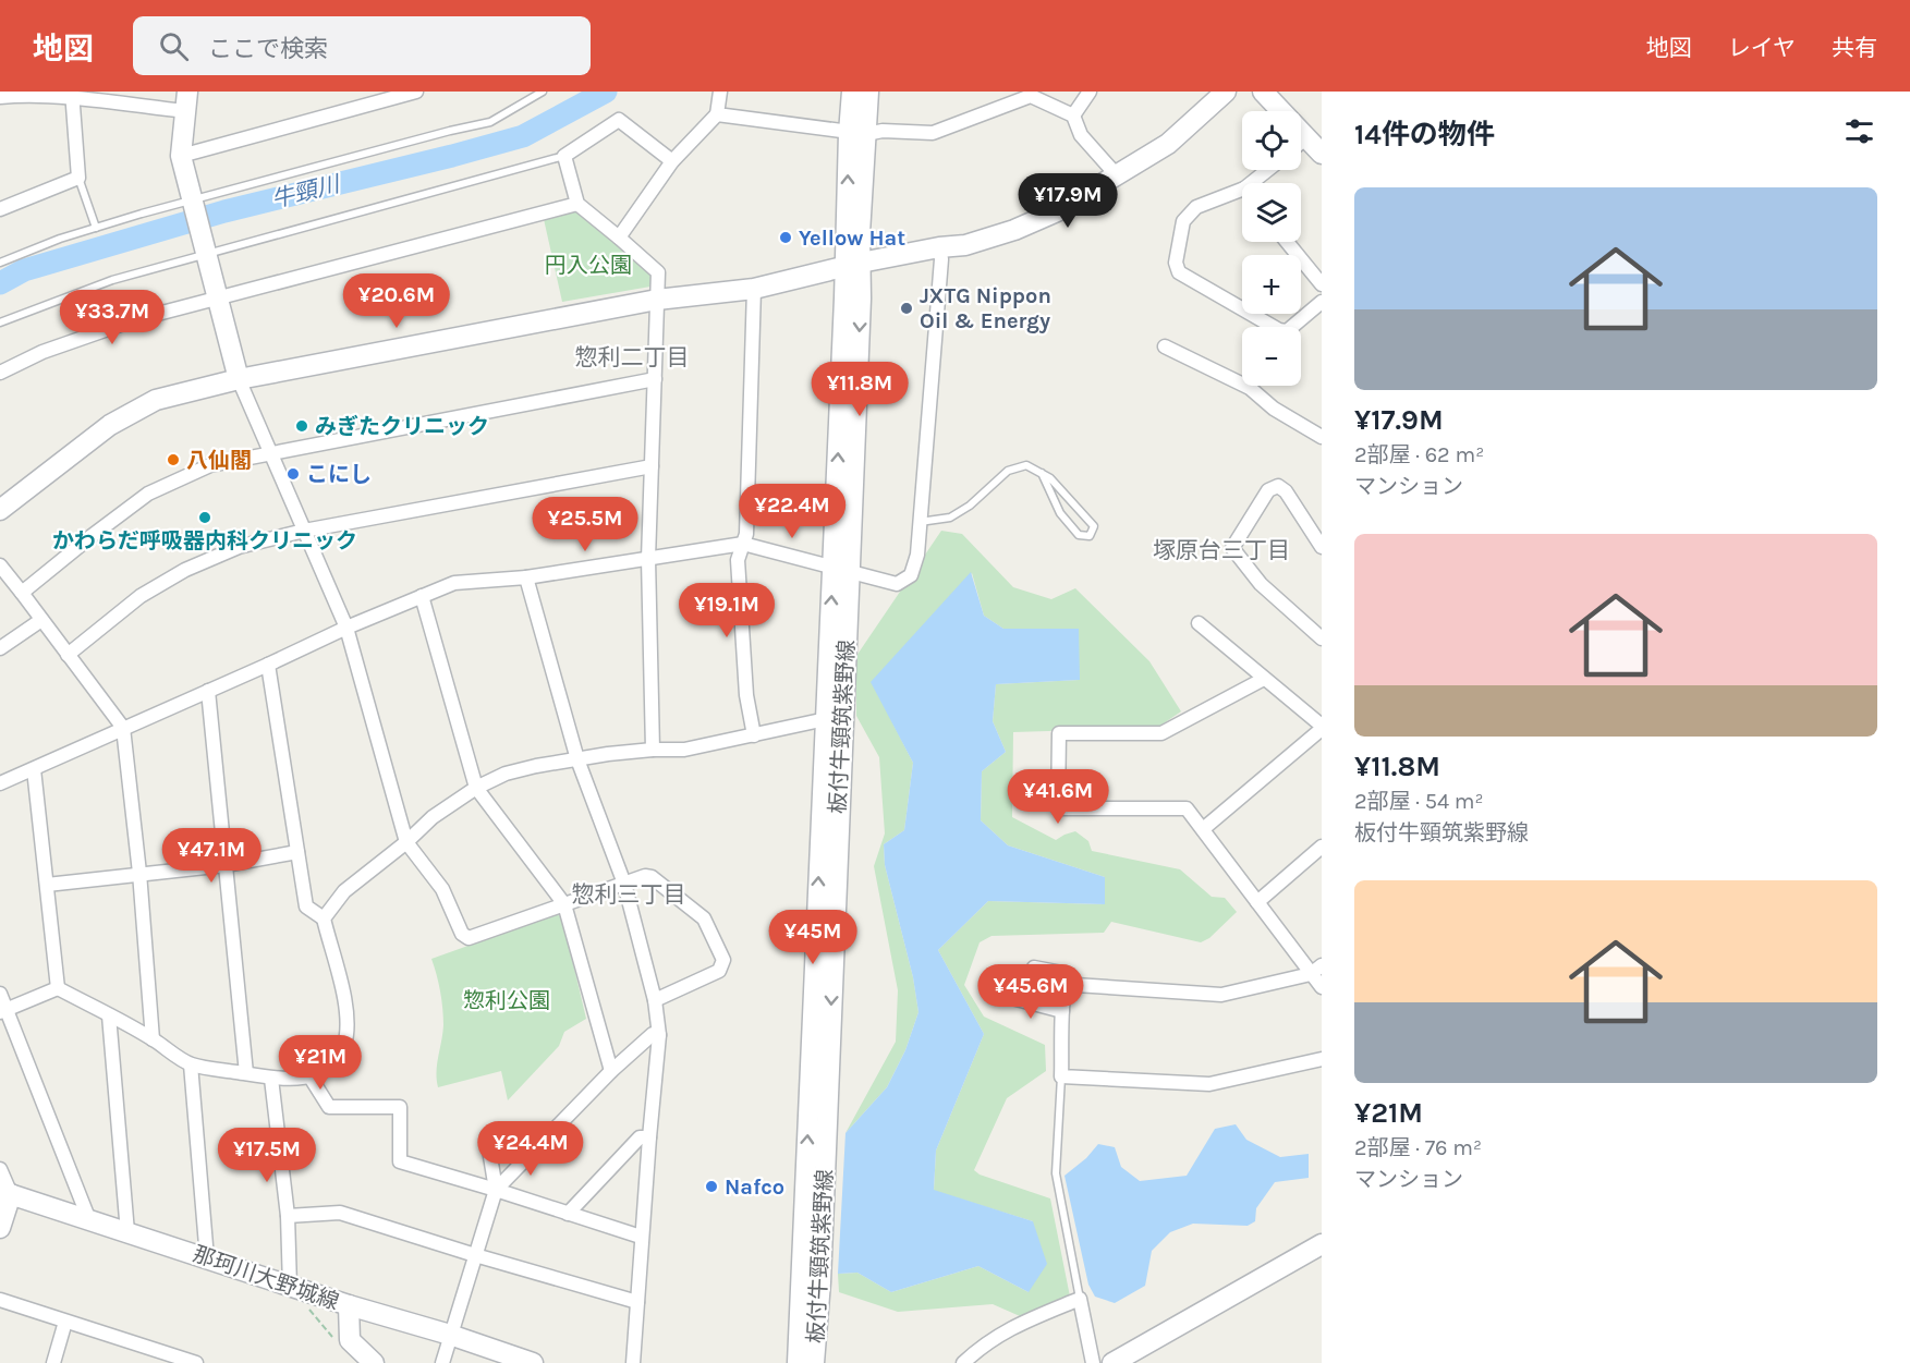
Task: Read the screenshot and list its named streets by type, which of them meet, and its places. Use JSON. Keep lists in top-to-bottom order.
{
  "streets": {
    "main road": ["板付牛頸筑紫野線", "那珂川大野城線"]
  },
  "districts": ["惣利二丁目", "塚原台三丁目", "惣利三丁目"],
  "water": ["牛頸川"],
  "parks": ["円入公園", "惣利公園"],
  "places": [
    "Yellow Hat",
    "JXTG Nippon Oil & Energy",
    "みぎたクリニック",
    "八仙閣",
    "こにし",
    "かわらだ呼吸器内科クリニック",
    "Nafco"
  ],
  "page": {
    "header": "地図",
    "search": "ここで検索",
    "nav": ["地図", "レイヤ", "共有"],
    "heading": "14件の物件",
    "map_buttons": ["+", "−"],
    "list": [
      {
        "name": "¥17.9M",
        "note": "2部屋 · 62 m² · マンション"
      },
      {
        "name": "¥11.8M",
        "note": "2部屋 · 54 m² · 板付牛頸筑紫野線"
      },
      {
        "name": "¥21M",
        "note": "2部屋 · 76 m² · マンション"
      }
    ],
    "price": [
      "¥17.9M",
      "¥20.6M",
      "¥33.7M",
      "¥11.8M",
      "¥22.4M",
      "¥25.5M",
      "¥19.1M",
      "¥41.6M",
      "¥47.1M",
      "¥45M",
      "¥45.6M",
      "¥21M",
      "¥24.4M",
      "¥17.5M"
    ]
  }
}
